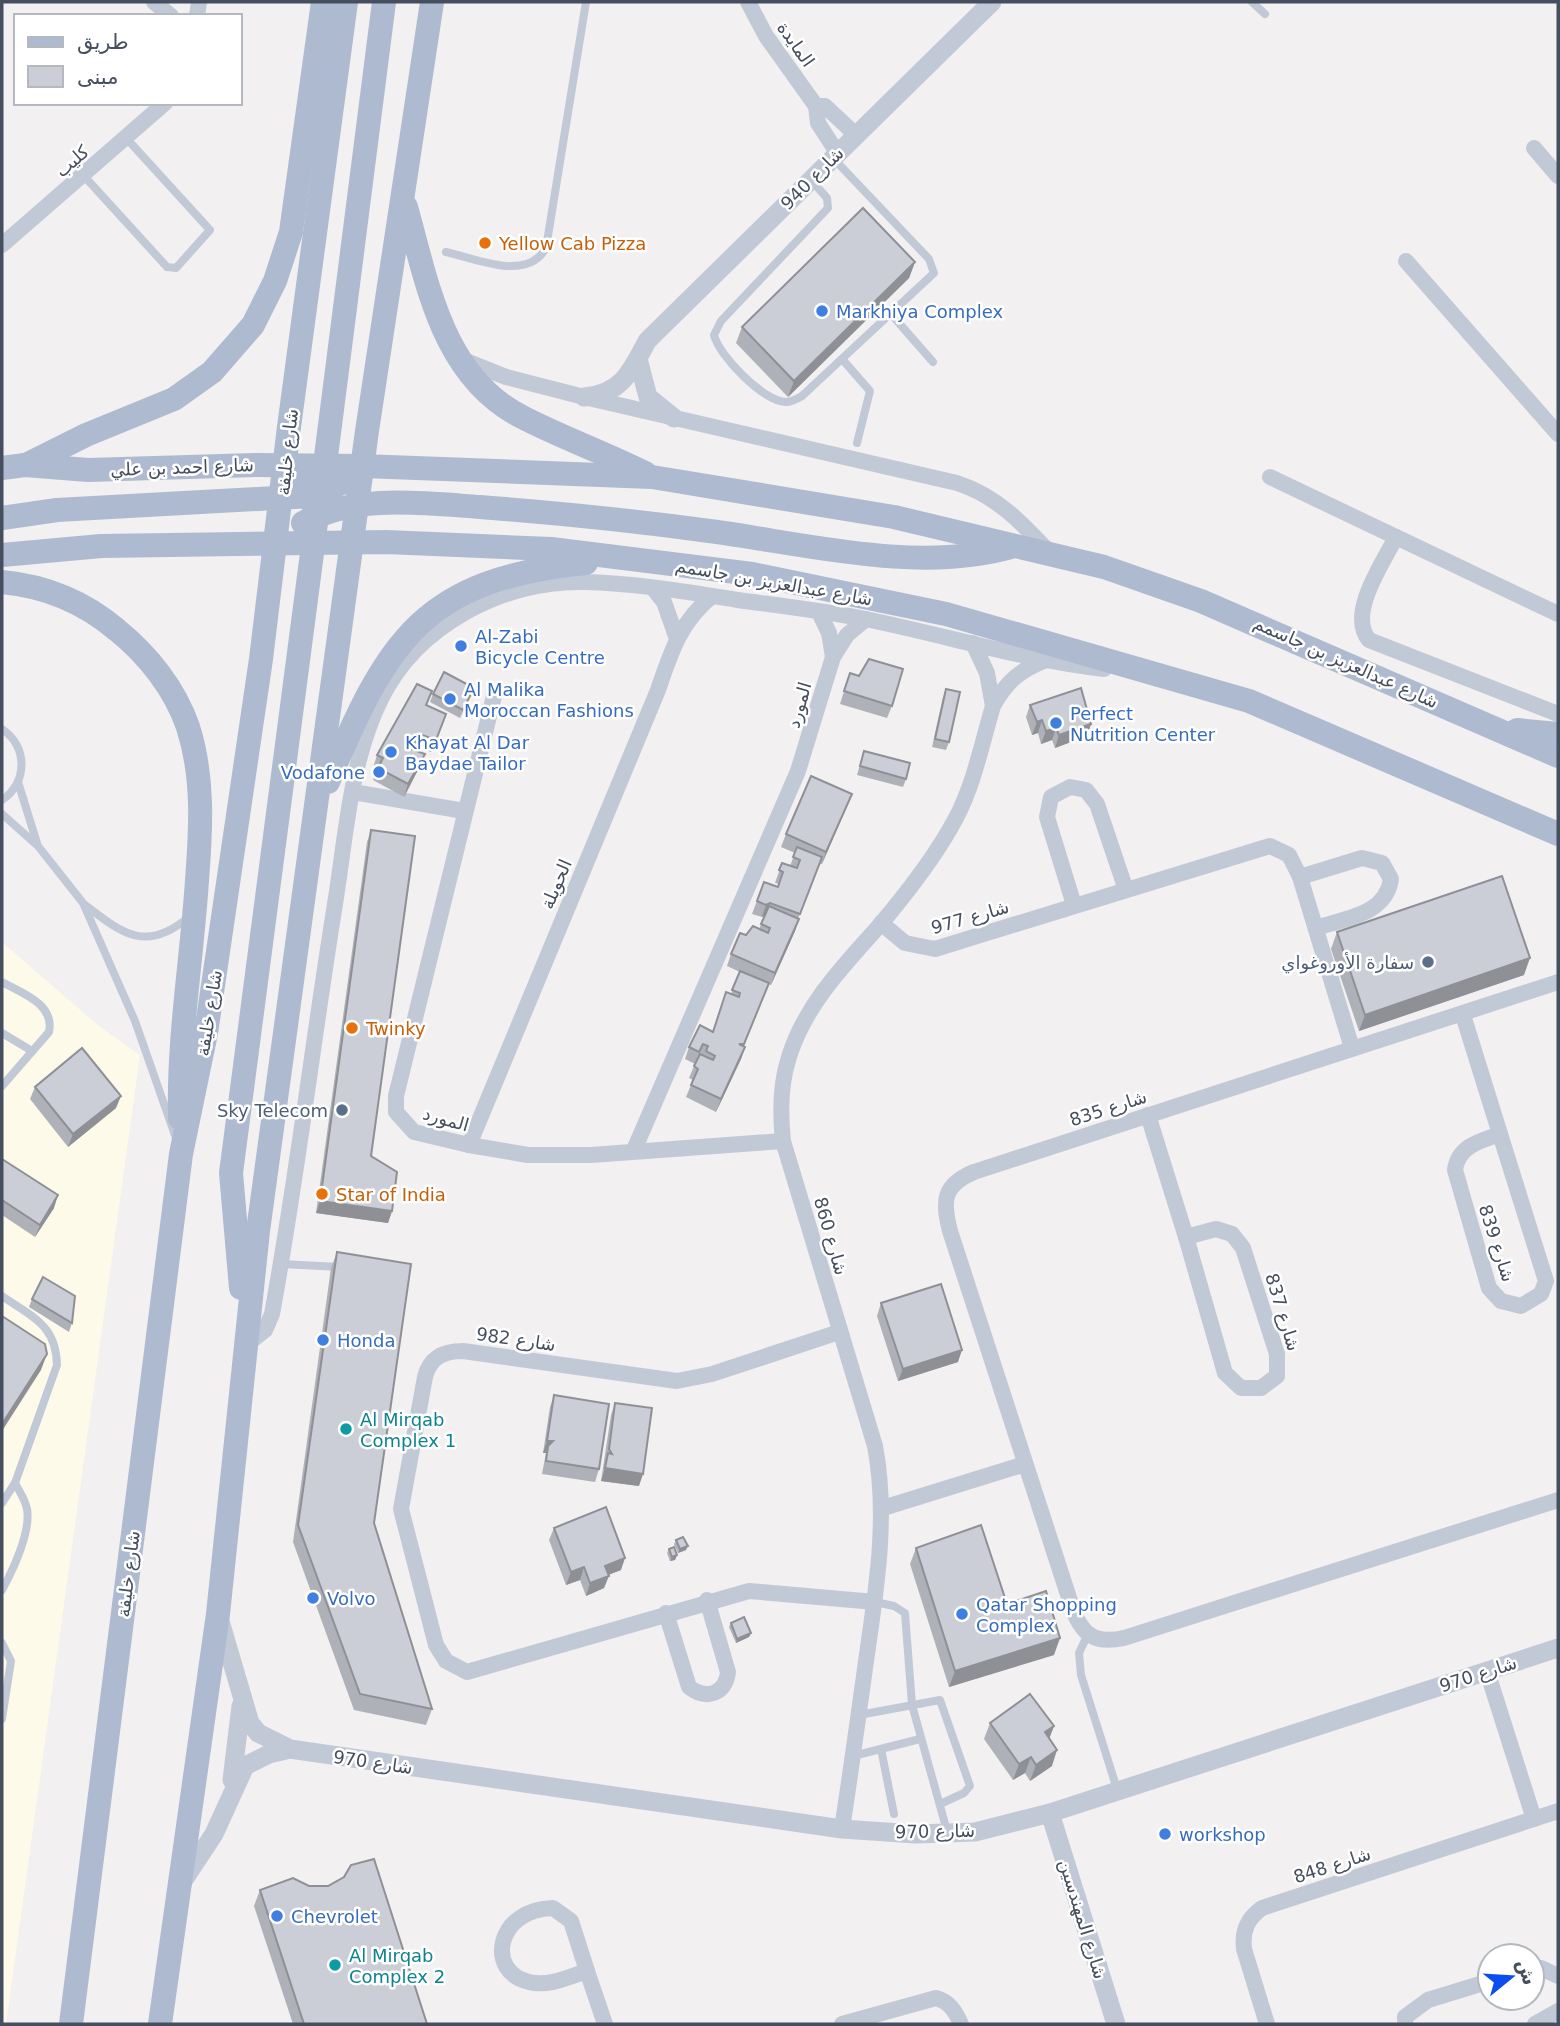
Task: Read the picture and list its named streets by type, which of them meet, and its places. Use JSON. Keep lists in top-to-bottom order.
{
  "streets": {
    "main road": ["شارع خليفة", "شارع احمد بن علي", "شارع عبدالعزيز بن جاسمم"],
    "street": [
      "المايدة",
      "كليب",
      "شارع 940",
      "المورد",
      "الحويلة",
      "شارع 977",
      "شارع 835",
      "شارع 860",
      "شارع 839",
      "شارع 837",
      "شارع 982",
      "شارع 970",
      "شارع 848",
      "شارع المهندسين"
    ]
  },
  "crossings": [
    ["المايدة", "شارع 940"],
    ["شارع خليفة", "شارع احمد بن علي"],
    ["شارع احمد بن علي", "شارع عبدالعزيز بن جاسمم"],
    ["شارع عبدالعزيز بن جاسمم", "المورد"],
    ["شارع عبدالعزيز بن جاسمم", "الحويلة"],
    ["شارع عبدالعزيز بن جاسمم", "شارع 860"],
    ["المورد", "الحويلة"],
    ["المورد", "شارع 860"],
    ["شارع 977", "شارع 835"],
    ["شارع 977", "شارع 860"],
    ["شارع 835", "شارع 839"],
    ["شارع 835", "شارع 837"],
    ["شارع 860", "شارع 982"],
    ["شارع 860", "شارع 970"],
    ["شارع 970", "شارع المهندسين"]
  ],
  "places": [
    "Yellow Cab Pizza",
    "Markhiya Complex",
    "Al-Zabi Bicycle Centre",
    "Al Malika Moroccan Fashions",
    "Perfect Nutrition Center",
    "Khayat Al Dar Baydae Tailor",
    "Vodafone",
    "سفارة الأوروغواي",
    "Twinky",
    "Sky Telecom",
    "Star of India",
    "Honda",
    "Al Mirqab Complex 1",
    "Volvo",
    "Qatar Shopping Complex",
    "workshop",
    "Chevrolet",
    "Al Mirqab Complex 2"
  ],
  "legend": ["طريق", "مبنى"],
  "north": "right"
}
